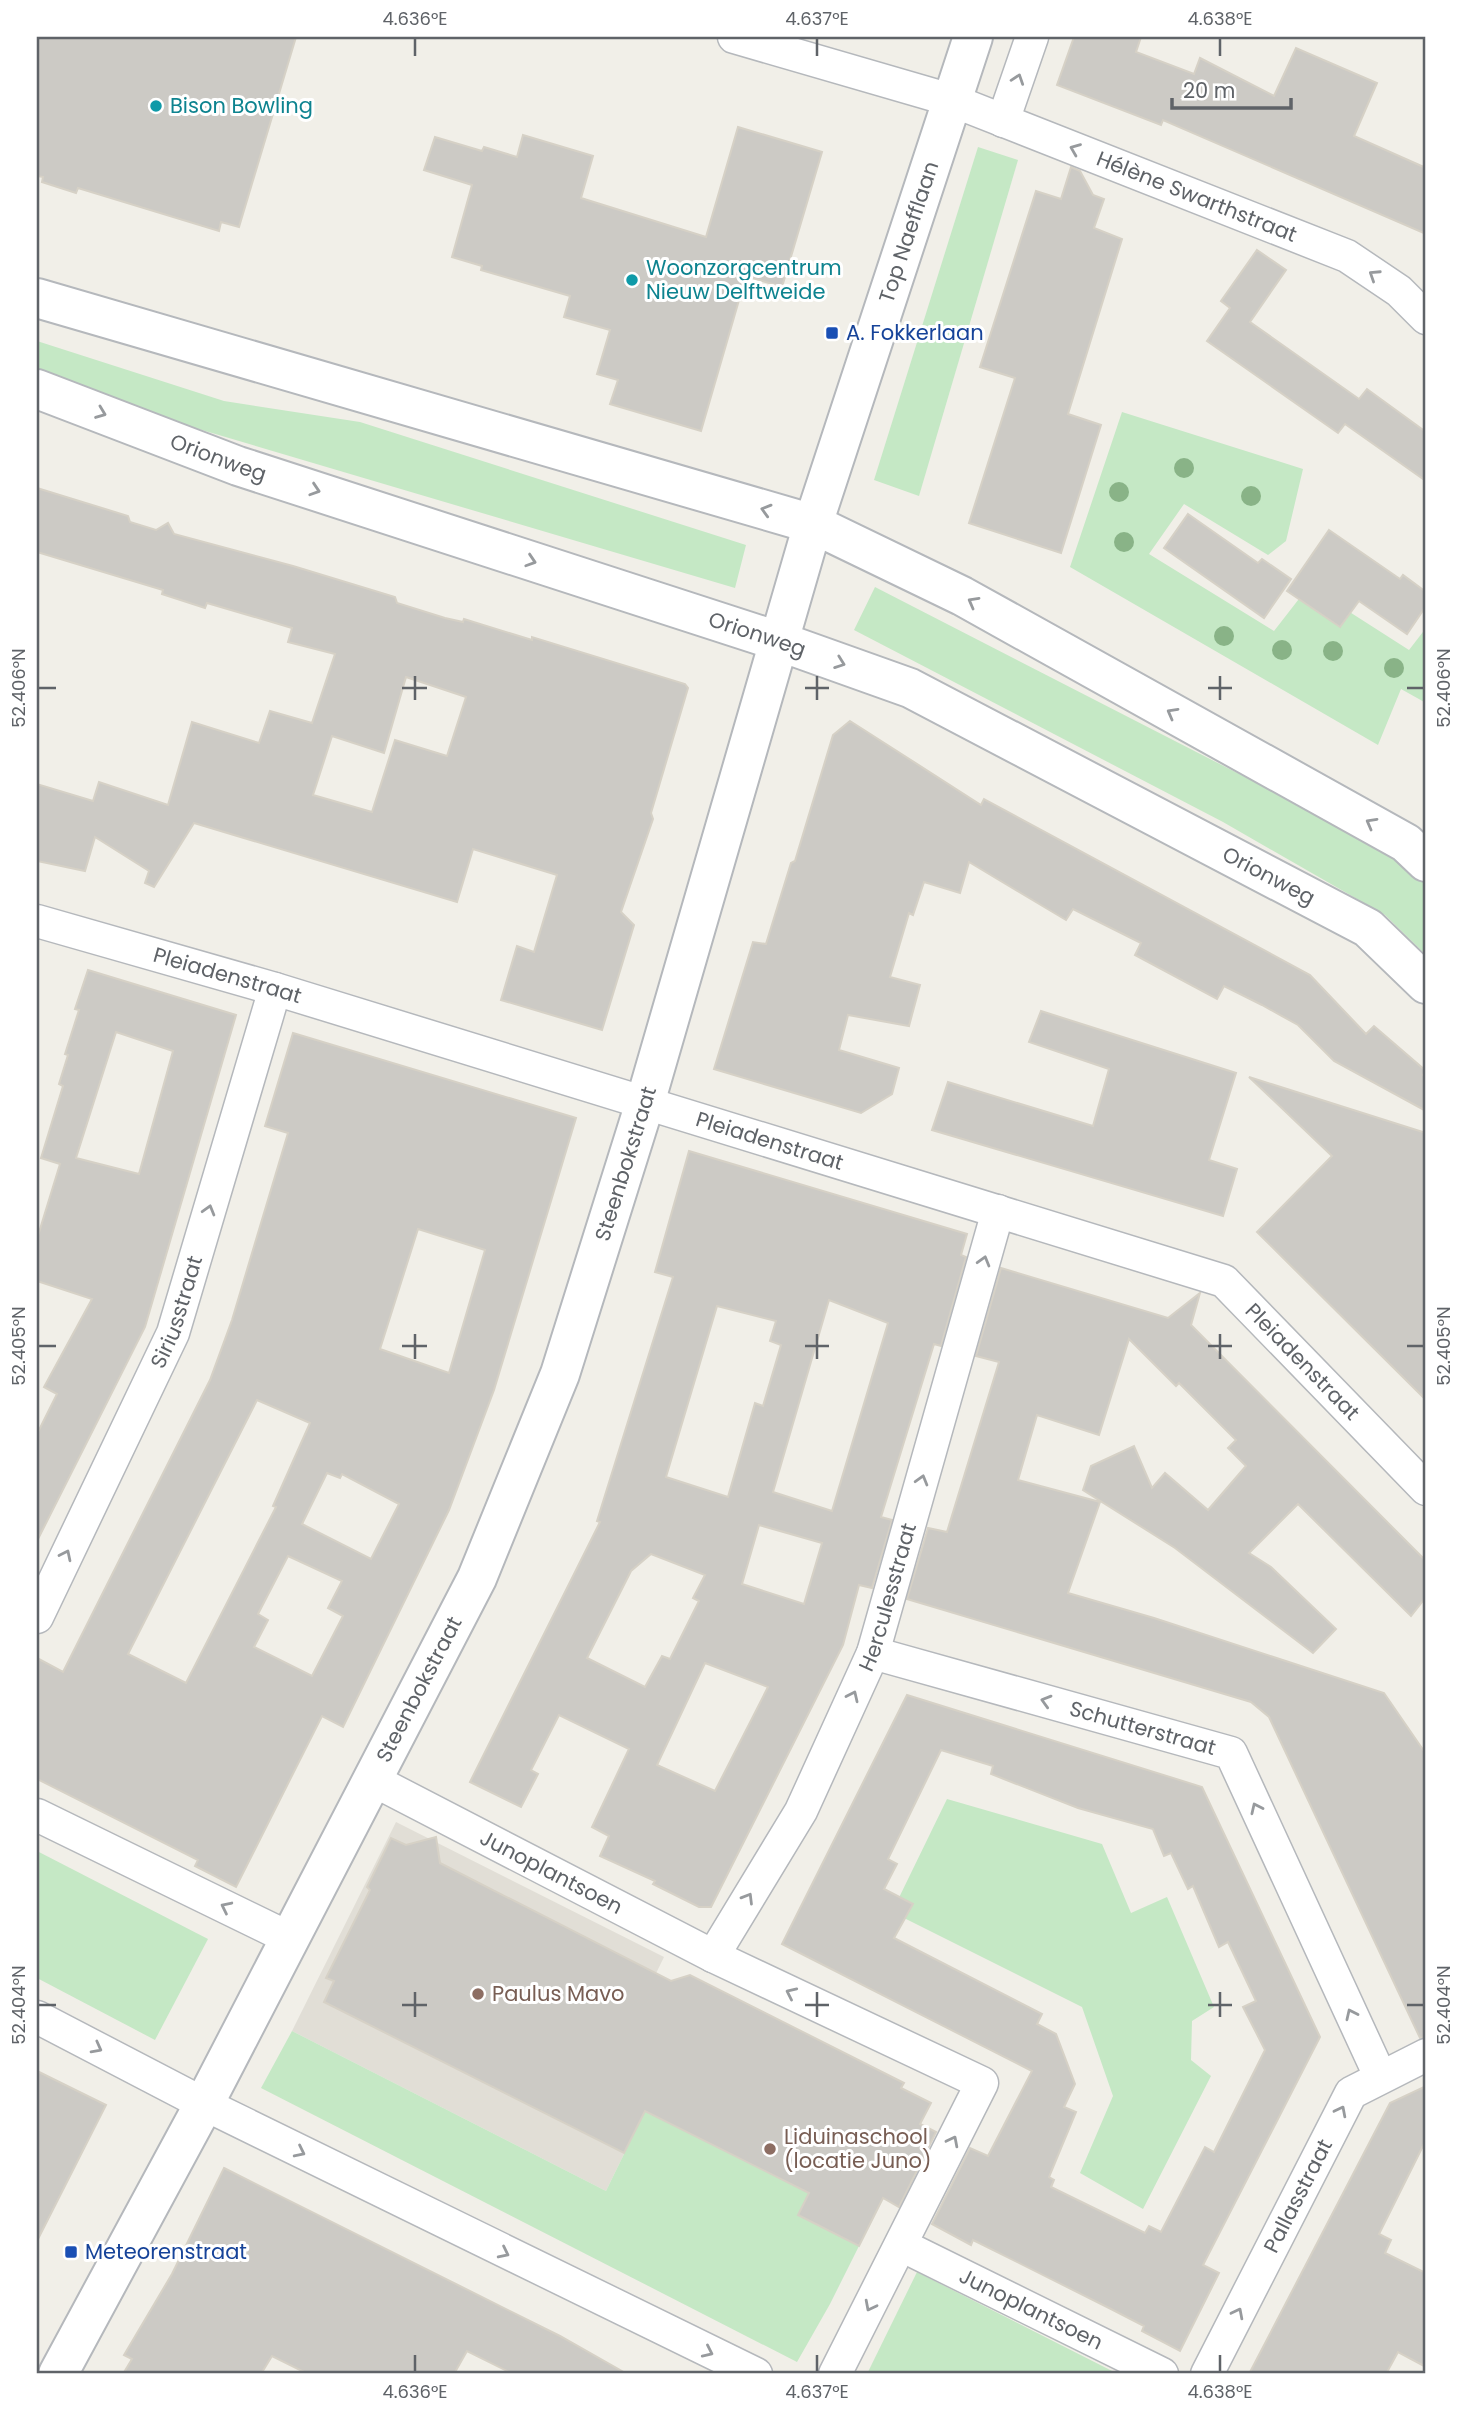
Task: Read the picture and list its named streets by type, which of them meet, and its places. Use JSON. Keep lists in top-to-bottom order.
{
  "streets": {
    "street": [
      "Hélène Swarthstraat",
      "Top Naefflaan",
      "Orionweg",
      "Pleiadenstraat",
      "Steenbokstraat",
      "Siriusstraat",
      "Herculesstraat",
      "Schutterstraat",
      "Junoplantsoen",
      "Pallasstraat"
    ]
  },
  "crossings": [
    ["Hélène Swarthstraat", "Top Naefflaan"],
    ["Top Naefflaan", "Steenbokstraat"],
    ["Orionweg", "Steenbokstraat"],
    ["Pleiadenstraat", "Steenbokstraat"],
    ["Pleiadenstraat", "Siriusstraat"],
    ["Pleiadenstraat", "Herculesstraat"],
    ["Steenbokstraat", "Junoplantsoen"],
    ["Herculesstraat", "Schutterstraat"],
    ["Herculesstraat", "Junoplantsoen"],
    ["Schutterstraat", "Pallasstraat"]
  ],
  "one_way": [
    "Hélène Swarthstraat",
    "Siriusstraat",
    "Herculesstraat",
    "Schutterstraat",
    "Pallasstraat"
  ],
  "places": {
    "other": [
      "Bison Bowling",
      "Woonzorgcentrum Nieuw Delftweide",
      "Paulus Mavo",
      "Liduinaschool (locatie Juno)"
    ],
    "transit": ["A. Fokkerlaan", "Meteorenstraat"]
  },
  "scale_bar": "20 m",
  "coordinates": [
    "4.636°E",
    "4.637°E",
    "4.638°E",
    "52.406°N",
    "52.405°N",
    "52.404°N"
  ]
}
